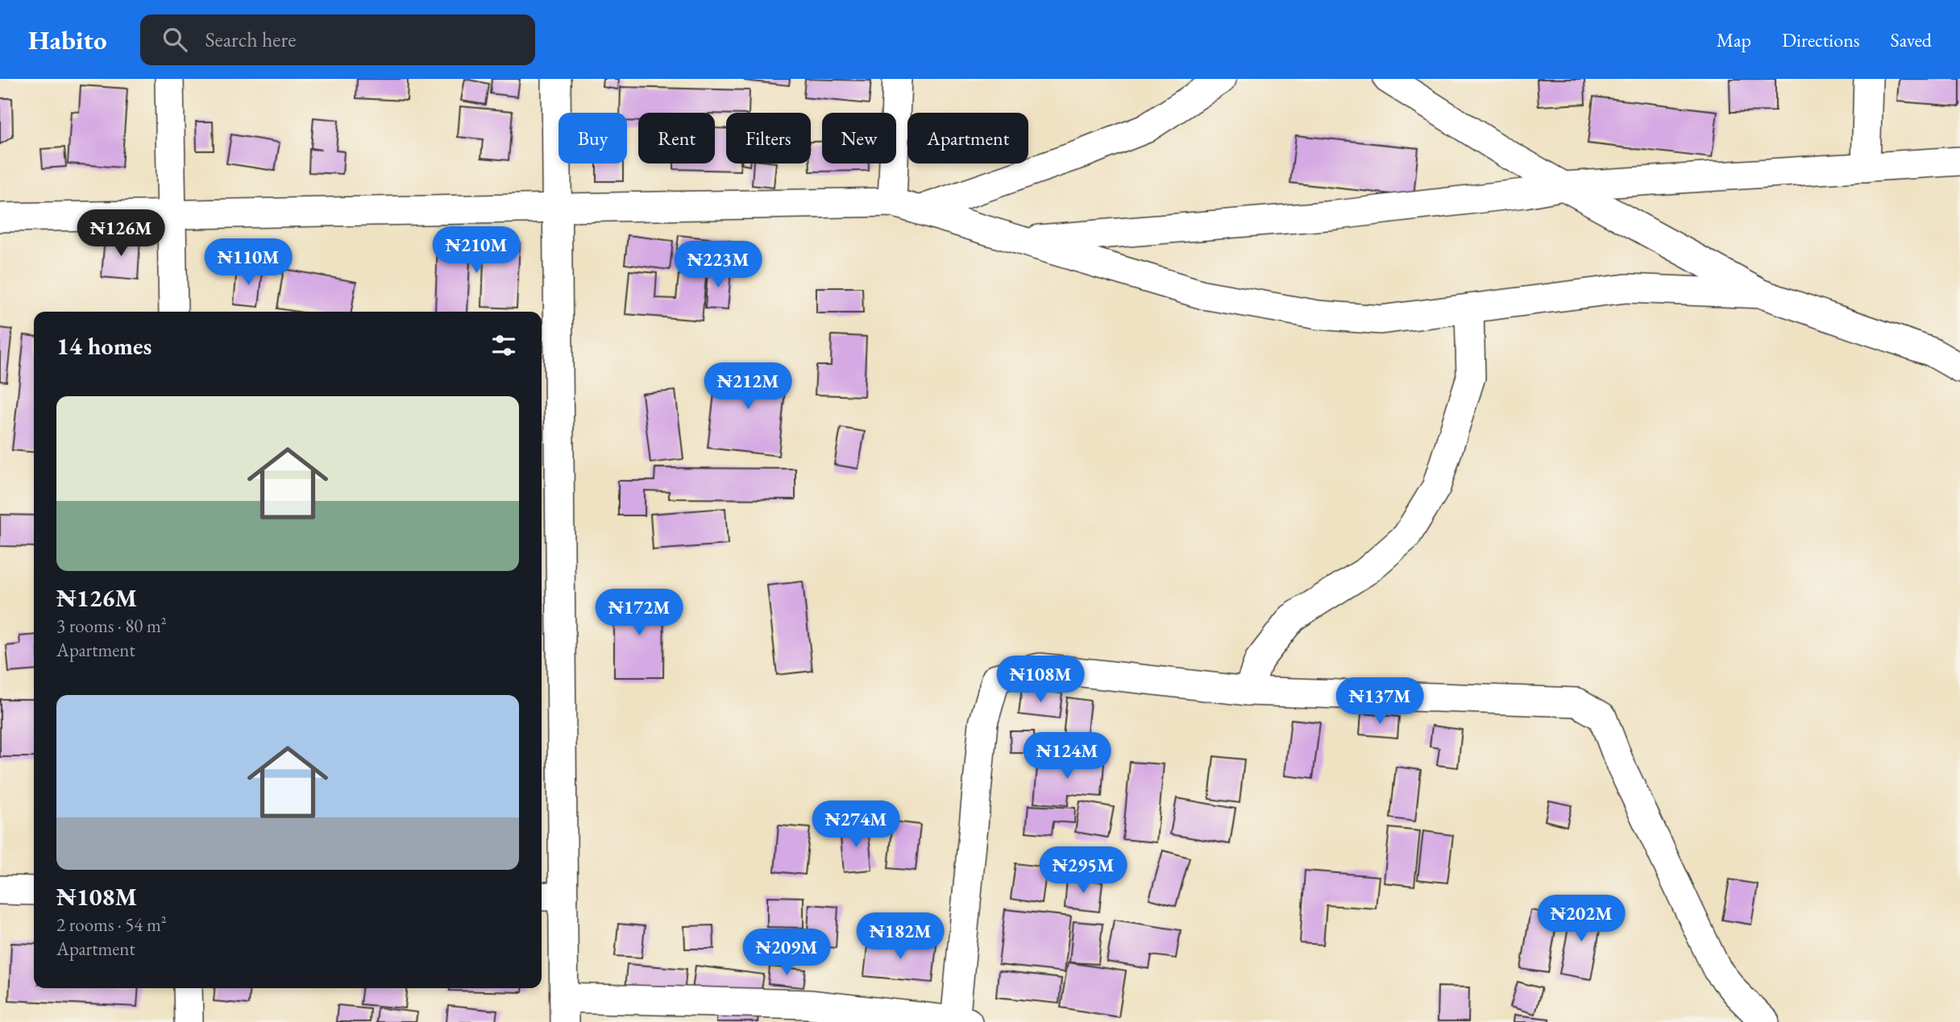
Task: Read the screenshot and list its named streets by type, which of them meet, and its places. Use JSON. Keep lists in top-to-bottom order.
{
  "page": {
    "header": "Habito",
    "search": "Search here",
    "nav": ["Map", "Directions", "Saved"],
    "chip": [
      "Buy",
      "Rent",
      "Filters",
      "New",
      "Apartment"
    ],
    "price": [
      "₦126M",
      "₦210M",
      "₦110M",
      "₦223M",
      "₦212M",
      "₦172M",
      "₦108M",
      "₦137M",
      "₦124M",
      "₦274M",
      "₦295M",
      "₦202M",
      "₦182M",
      "₦209M"
    ],
    "heading": "14 homes",
    "list": [
      {
        "name": "₦126M",
        "note": "3 rooms · 80 m² · Apartment"
      },
      {
        "name": "₦108M",
        "note": "2 rooms · 54 m² · Apartment"
      }
    ]
  }
}
